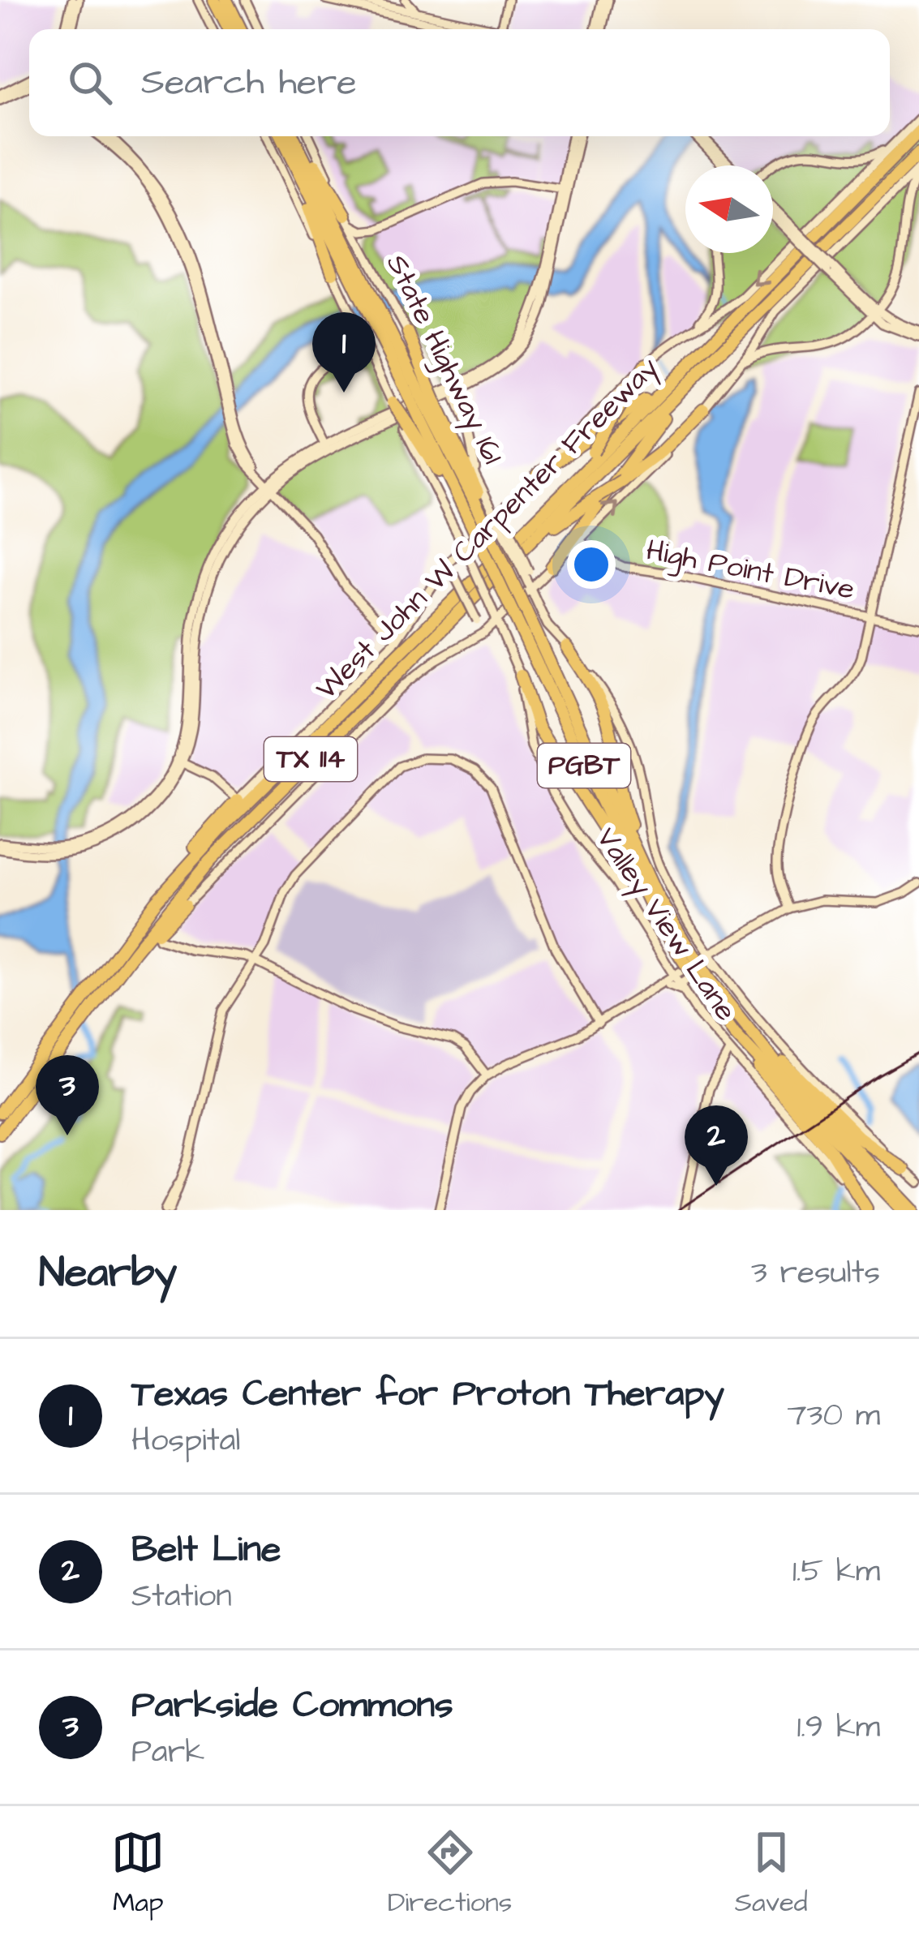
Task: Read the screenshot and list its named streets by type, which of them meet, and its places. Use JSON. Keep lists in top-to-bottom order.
{
  "streets": {
    "highway": ["West John W Carpenter Freeway", "TX 114", "PGBT"],
    "main road": ["State Highway 161", "High Point Drive", "Valley View Lane"]
  },
  "crossings": [
    ["State Highway 161", "West John W Carpenter Freeway"],
    ["State Highway 161", "PGBT"],
    ["West John W Carpenter Freeway", "High Point Drive"],
    ["West John W Carpenter Freeway", "Valley View Lane"],
    ["PGBT", "Valley View Lane"]
  ],
  "north": "left",
  "page": {
    "search": "Search here",
    "pins": ["1", "3", "2"],
    "heading": ["Nearby", "3 results"],
    "list": [
      {
        "mark": "1",
        "name": "Texas Center for Proton Therapy",
        "note": "Hospital",
        "value": "730 m"
      },
      {
        "mark": "2",
        "name": "Belt Line",
        "note": "Station",
        "value": "1.5 km"
      },
      {
        "mark": "3",
        "name": "Parkside Commons",
        "note": "Park",
        "value": "1.9 km"
      }
    ],
    "nav": ["Map", "Directions", "Saved"]
  }
}
